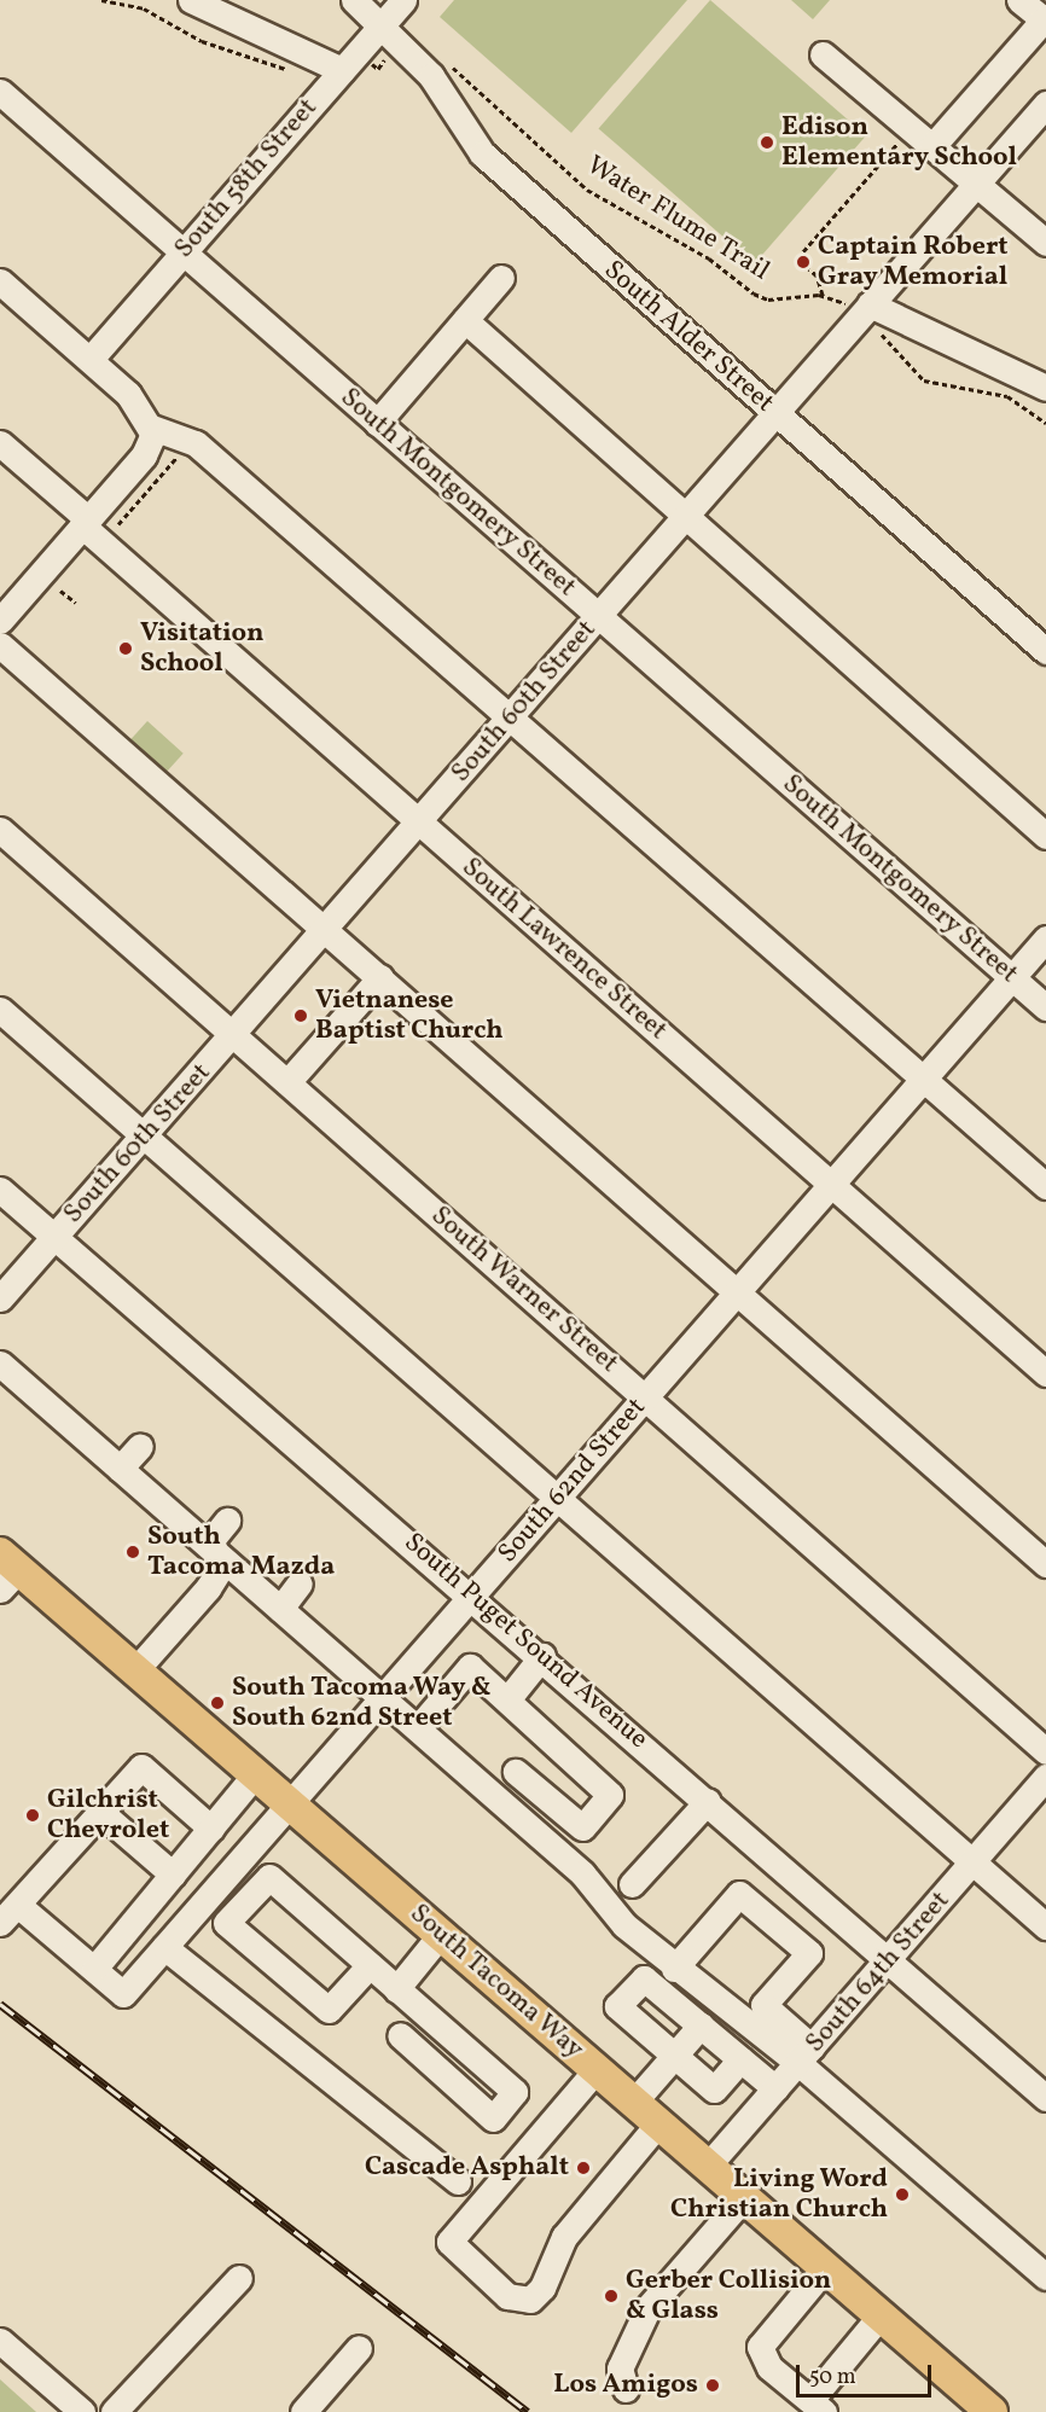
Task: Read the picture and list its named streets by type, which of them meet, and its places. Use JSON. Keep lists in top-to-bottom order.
{
  "streets": {
    "main road": ["South Tacoma Way"],
    "street": [
      "South 58th Street",
      "South Alder Street",
      "South Montgomery Street",
      "South 60th Street",
      "South Lawrence Street",
      "South Warner Street",
      "South 62nd Street",
      "South Puget Sound Avenue",
      "South 64th Street"
    ],
    "path": ["Water Flume Trail"]
  },
  "crossings": [
    ["South 58th Street", "South Alder Street"],
    ["South 58th Street", "South Montgomery Street"],
    ["Water Flume Trail", "South 60th Street"],
    ["South Alder Street", "South 60th Street"],
    ["South Montgomery Street", "South 60th Street"],
    ["South Montgomery Street", "South 62nd Street"],
    ["South 60th Street", "South Lawrence Street"],
    ["South 60th Street", "South Warner Street"],
    ["South 60th Street", "South Puget Sound Avenue"],
    ["South Lawrence Street", "South 62nd Street"],
    ["South Warner Street", "South 62nd Street"],
    ["South 62nd Street", "South Puget Sound Avenue"],
    ["South 62nd Street", "South Tacoma Way"],
    ["South Puget Sound Avenue", "South 64th Street"],
    ["South 64th Street", "South Tacoma Way"]
  ],
  "places": [
    "Edison Elementary School",
    "Captain Robert Gray Memorial",
    "Visitation School",
    "Vietnanese Baptist Church",
    "South Tacoma Mazda",
    "South Tacoma Way & South 62nd Street",
    "Gilchrist Chevrolet",
    "Cascade Asphalt",
    "Living Word Christian Church",
    "Gerber Collision & Glass",
    "Los Amigos"
  ],
  "scale_bar": "50 m"
}
